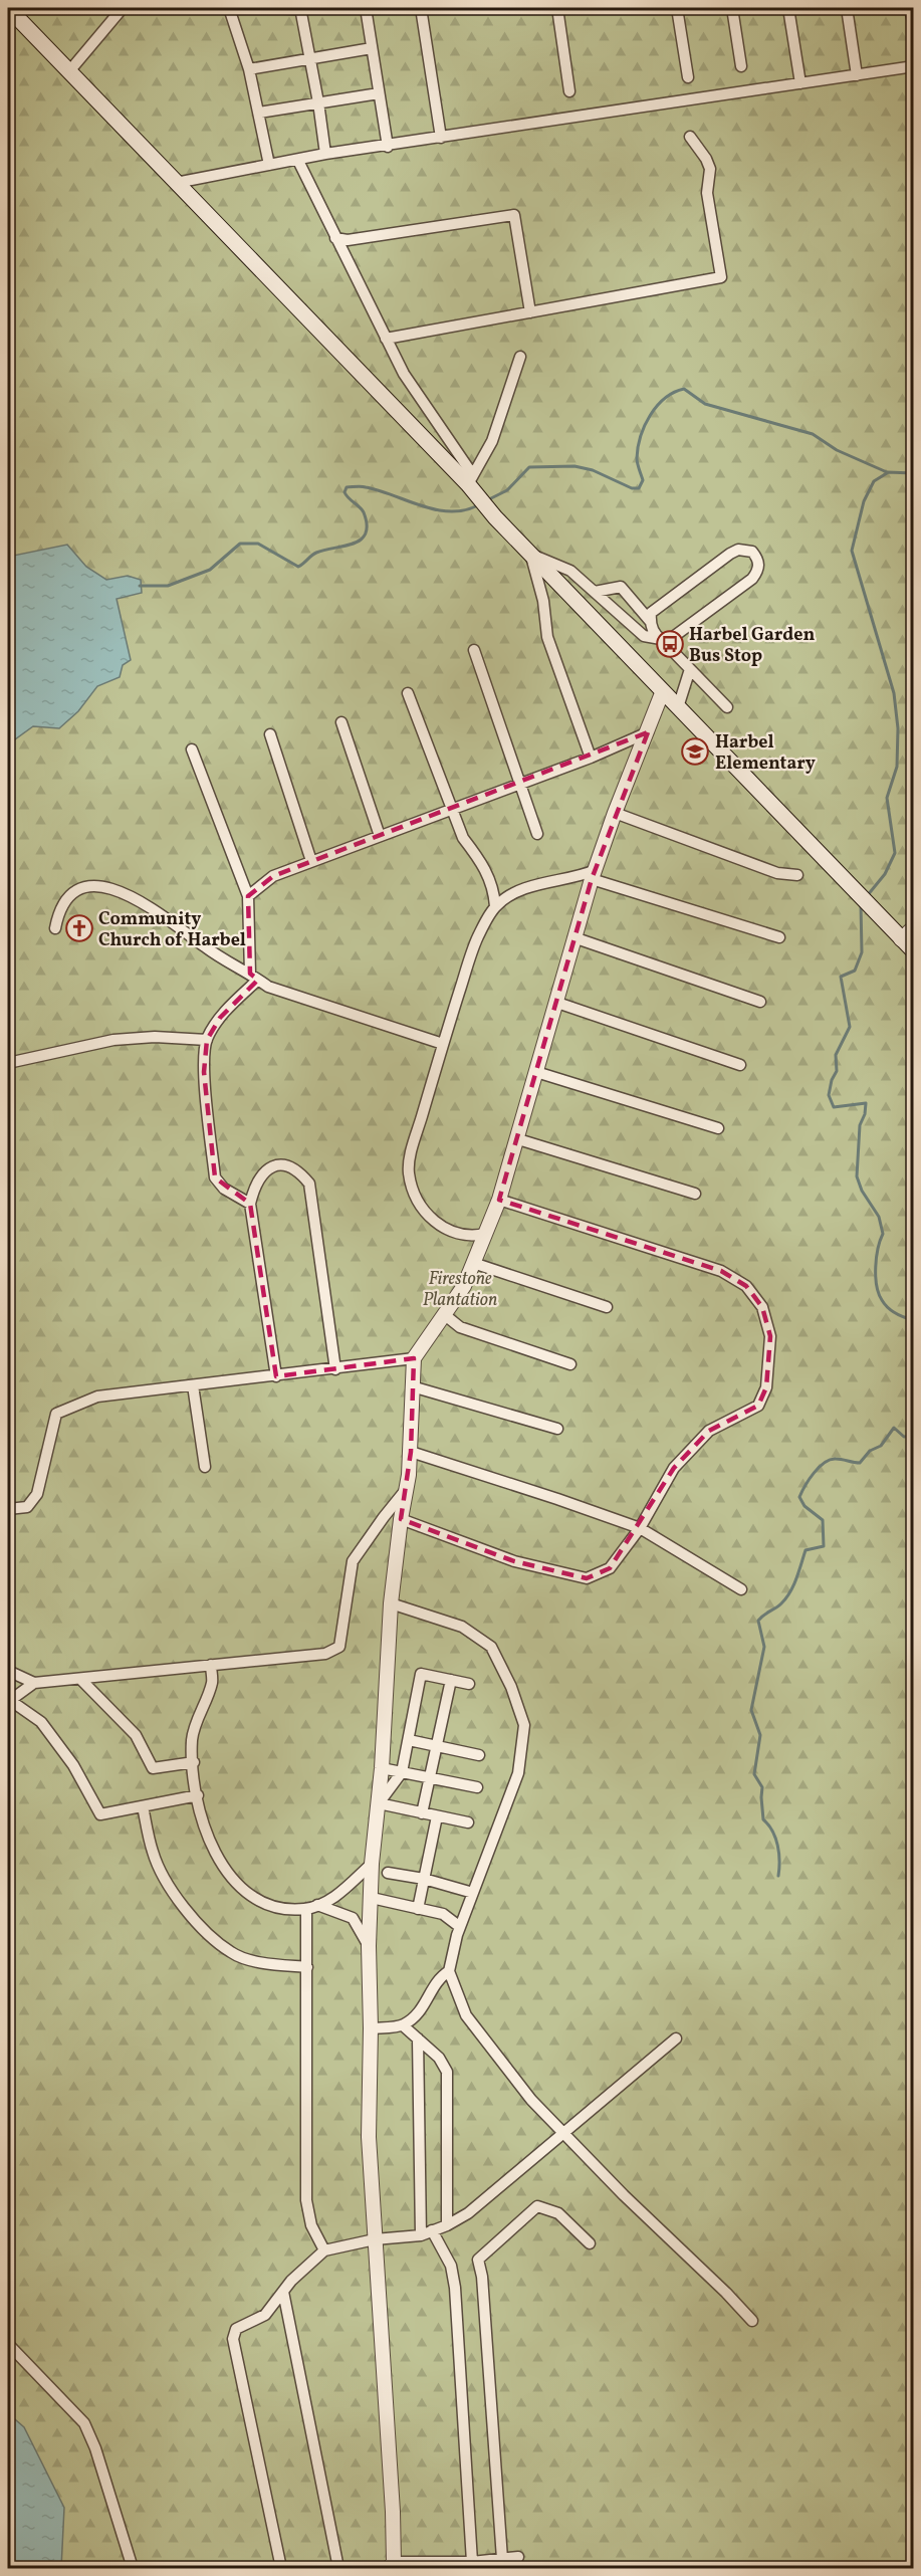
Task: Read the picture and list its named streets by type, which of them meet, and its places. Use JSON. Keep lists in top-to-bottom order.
{
  "parks": ["Firestone Plantation"],
  "places": {
    "bus stop": ["Harbel Garden Bus Stop"],
    "school or university": ["Harbel Elementary"],
    "church": ["Community Church of Harbel"]
  }
}
